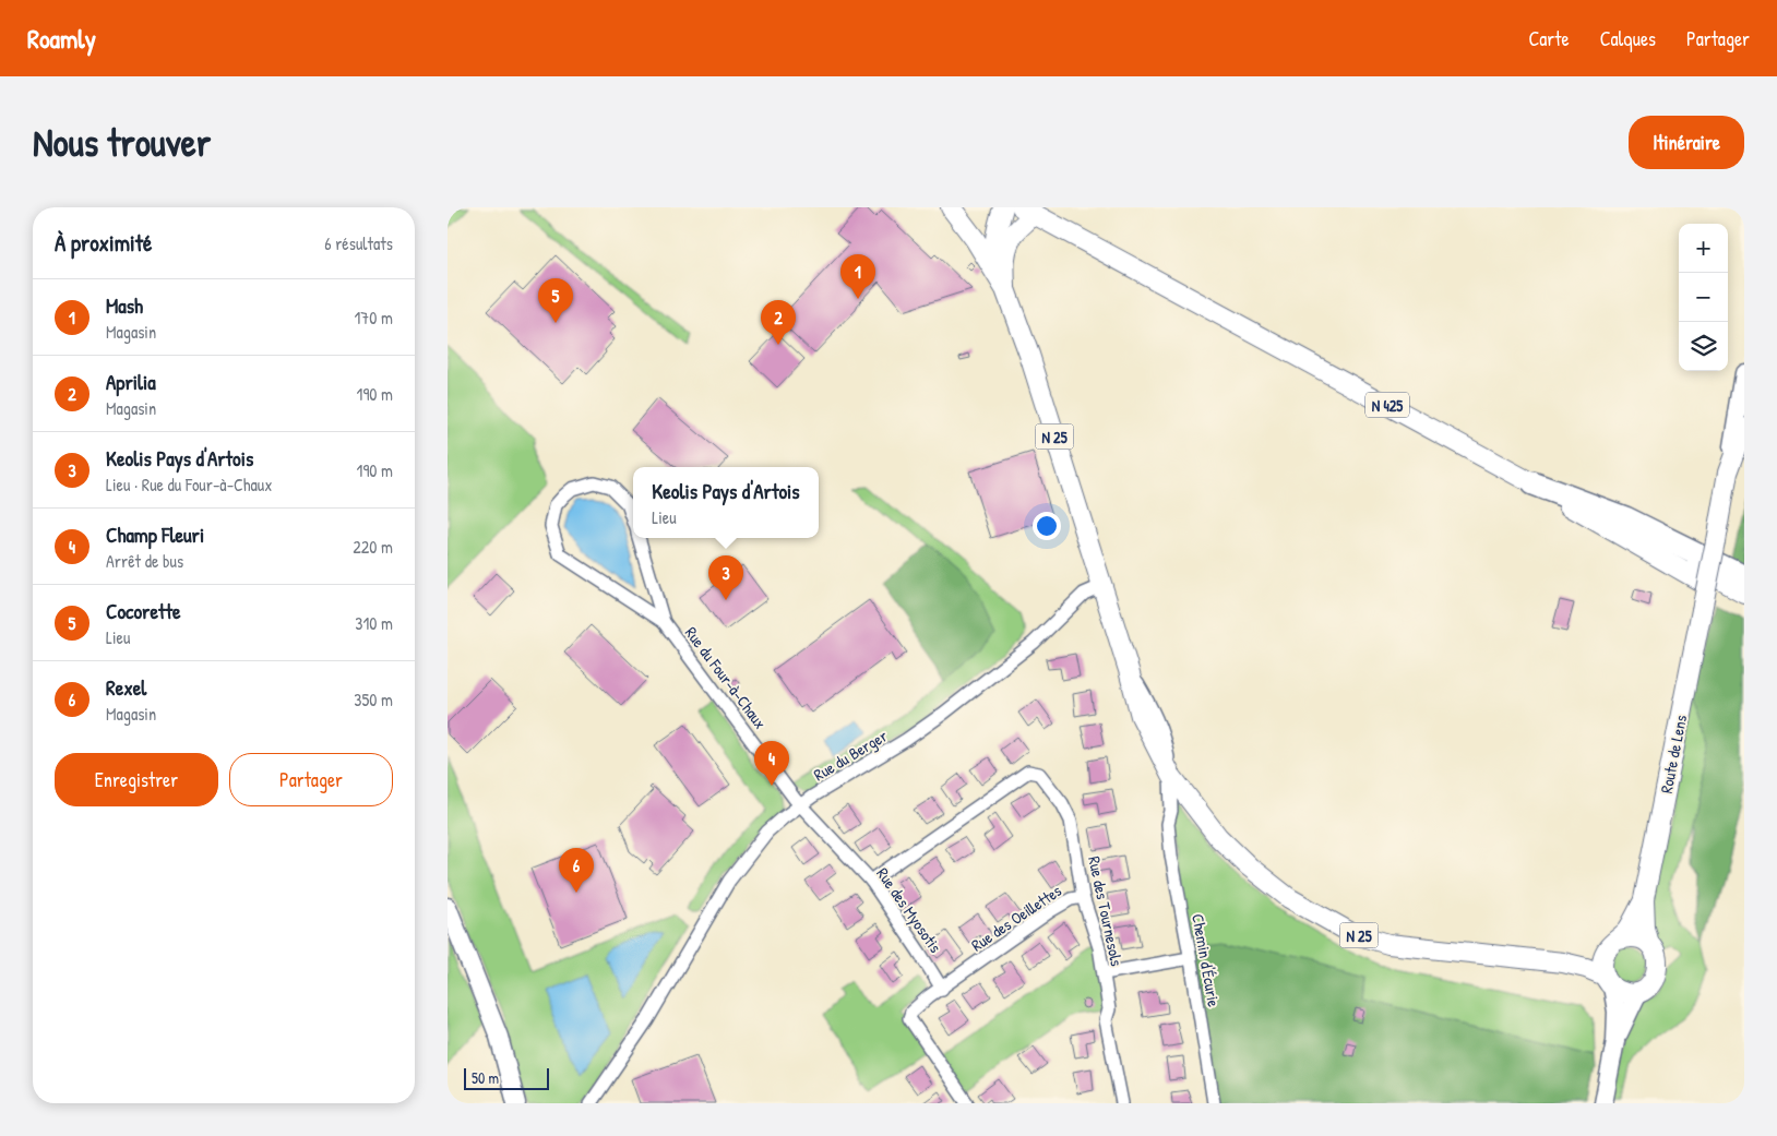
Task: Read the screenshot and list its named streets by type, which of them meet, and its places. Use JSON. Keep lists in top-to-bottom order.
{
  "streets": {
    "main road": ["N 425", "N 25", "Route de Lens"],
    "street": [
      "Rue du Four-à-Chaux",
      "Rue du Berger",
      "Rue des Myosotis",
      "Rue des Tournesols",
      "Rue des Oeillettes",
      "Chemin d'Écurie"
    ]
  },
  "crossings": [
    ["N 425", "N 25"],
    ["N 25", "Rue du Berger"],
    ["N 25", "Chemin d'Écurie"],
    ["Rue du Four-à-Chaux", "Rue du Berger"],
    ["Rue du Four-à-Chaux", "Rue des Myosotis"],
    ["Rue du Berger", "Rue des Myosotis"],
    ["Rue des Myosotis", "Rue des Tournesols"],
    ["Rue des Myosotis", "Rue des Oeillettes"],
    ["Rue des Tournesols", "Rue des Oeillettes"]
  ],
  "scale_bar": "50 m",
  "page": {
    "header": "Roamly",
    "nav": ["Carte", "Calques", "Partager"],
    "buttons": [
      "Itinéraire",
      ["Enregistrer", "Partager"]
    ],
    "title": "Nous trouver",
    "heading": ["À proximité", "6 résultats"],
    "map_buttons": ["+", "−"],
    "pins": [
      "1",
      "5",
      "2",
      "3",
      "4",
      "6"
    ],
    "list": [
      {
        "mark": "1",
        "name": "Mash",
        "note": "Magasin",
        "value": "170 m"
      },
      {
        "mark": "2",
        "name": "Aprilia",
        "note": "Magasin",
        "value": "190 m"
      },
      {
        "mark": "3",
        "name": "Keolis Pays d'Artois",
        "note": "Lieu · Rue du Four-à-Chaux",
        "value": "190 m"
      },
      {
        "mark": "4",
        "name": "Champ Fleuri",
        "note": "Arrêt de bus",
        "value": "220 m"
      },
      {
        "mark": "5",
        "name": "Cocorette",
        "note": "Lieu",
        "value": "310 m"
      },
      {
        "mark": "6",
        "name": "Rexel",
        "note": "Magasin",
        "value": "350 m"
      }
    ],
    "popup": ["Keolis Pays d'Artois", "Lieu"],
    "scale": "50 m"
  }
}
